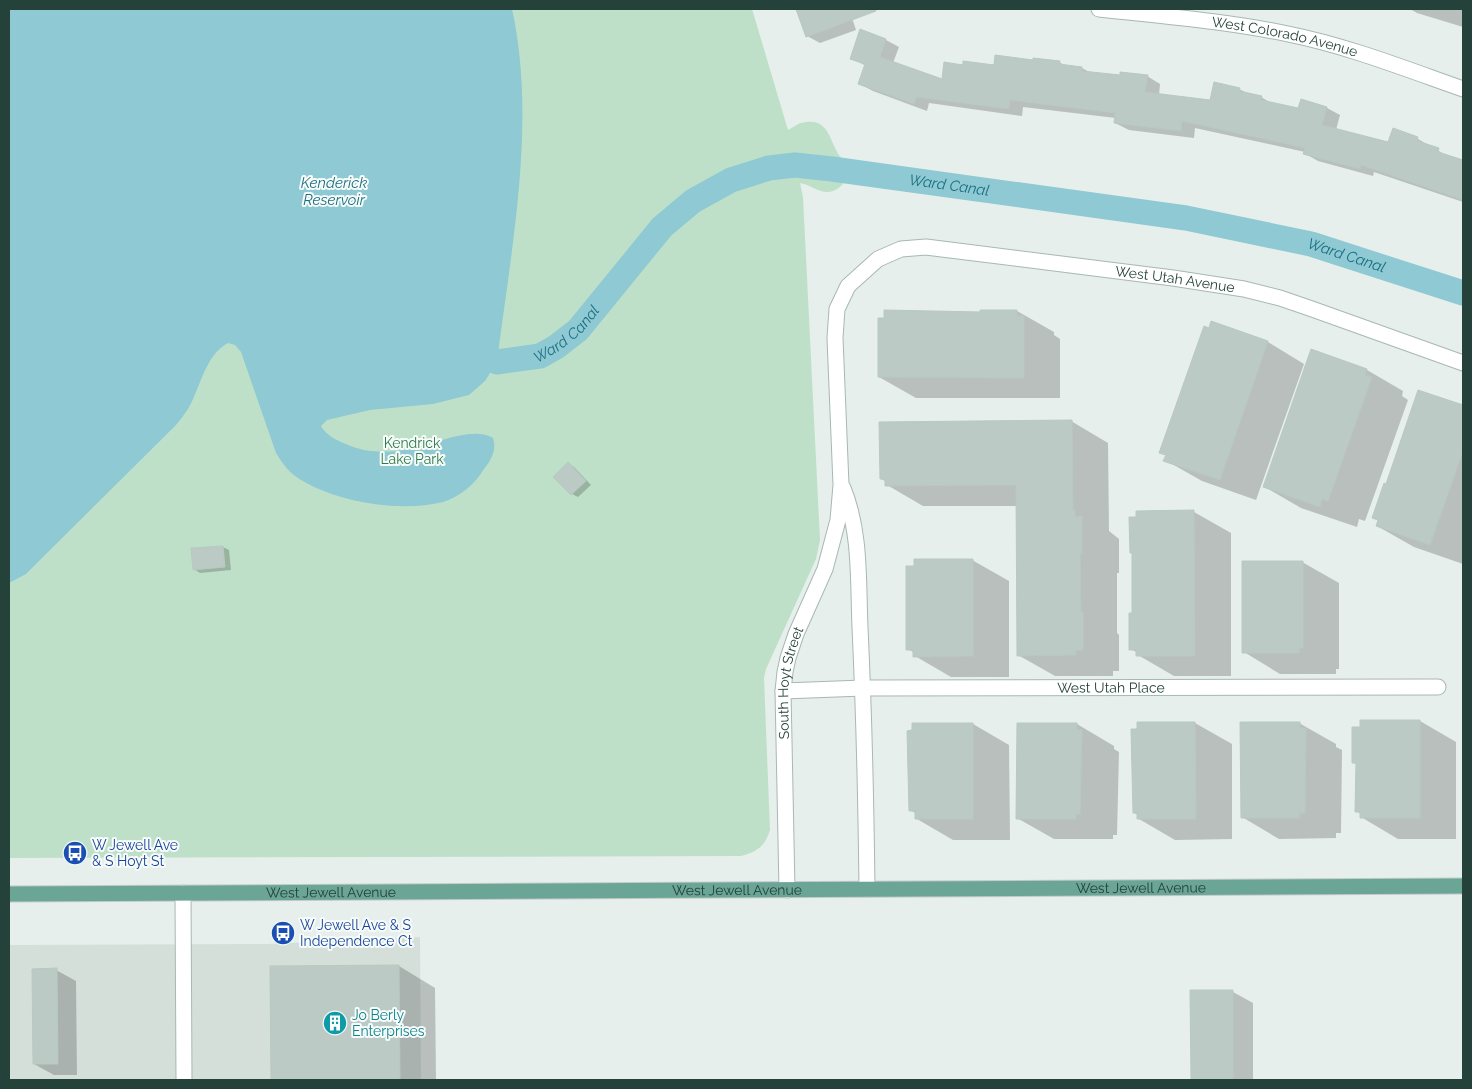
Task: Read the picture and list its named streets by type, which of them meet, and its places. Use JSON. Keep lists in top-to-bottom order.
{
  "streets": {
    "main road": ["West Jewell Avenue"],
    "street": [
      "West Colorado Avenue",
      "West Utah Avenue",
      "South Hoyt Street",
      "West Utah Place"
    ]
  },
  "crossings": [
    ["West Utah Avenue", "South Hoyt Street"],
    ["South Hoyt Street", "West Utah Place"],
    ["South Hoyt Street", "West Jewell Avenue"]
  ],
  "water": ["Kenderick Reservoir", "Ward Canal"],
  "parks": ["Kendrick Lake Park"],
  "places": {
    "bus stop": ["W Jewell Ave & S Hoyt St", "W Jewell Ave & S Independence Ct"],
    "building": ["Jo Berly Enterprises"]
  }
}
